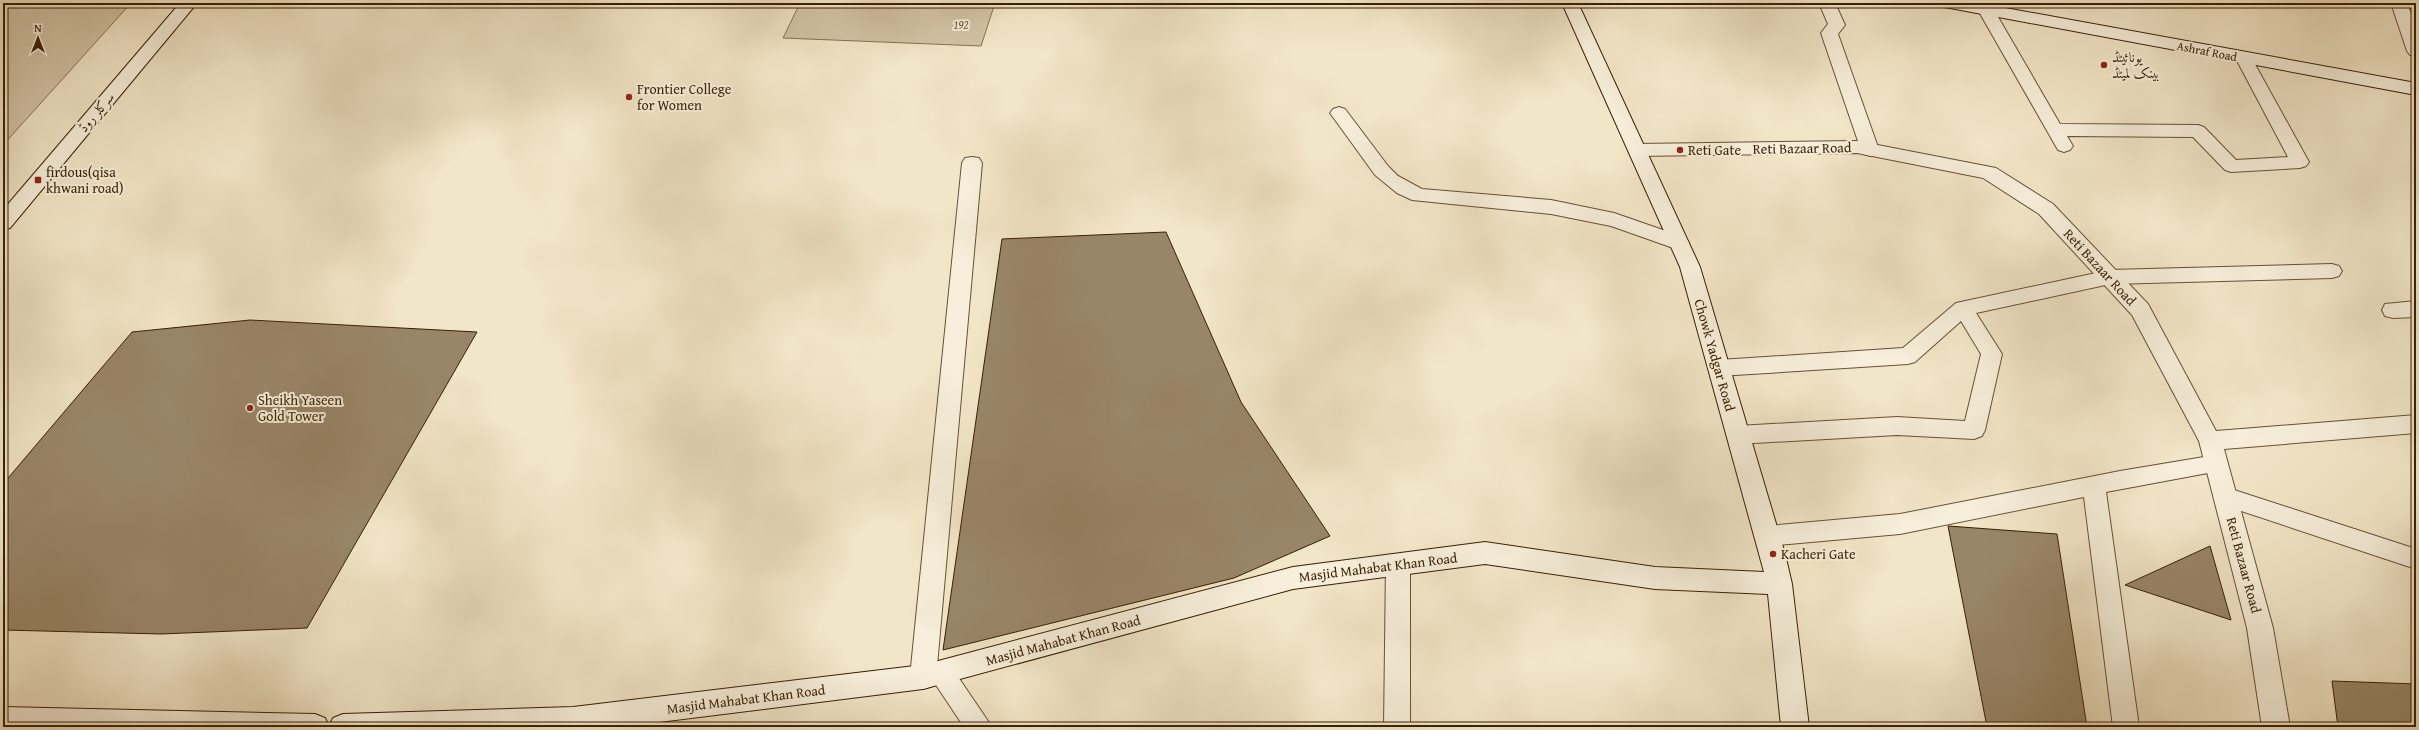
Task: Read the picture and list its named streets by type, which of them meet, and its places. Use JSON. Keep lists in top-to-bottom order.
{
  "streets": {
    "street": [
      "Ashraf Road",
      "سرکلر روڈ",
      "Reti Bazaar Road",
      "Chowk Yadgar Road",
      "Masjid Mahabat Khan Road"
    ]
  },
  "crossings": [
    ["Reti Bazaar Road", "Chowk Yadgar Road"],
    ["Chowk Yadgar Road", "Masjid Mahabat Khan Road"]
  ],
  "parks": ["192"],
  "places": {
    "other": [
      "یونائیٹڈ بینک لمیٹڈ",
      "Frontier College for Women",
      "Reti Gate",
      "Sheikh Yaseen Gold Tower",
      "Kacheri Gate"
    ],
    "transit": ["firdous(qisa khwani road)"]
  },
  "north": "top"
}
